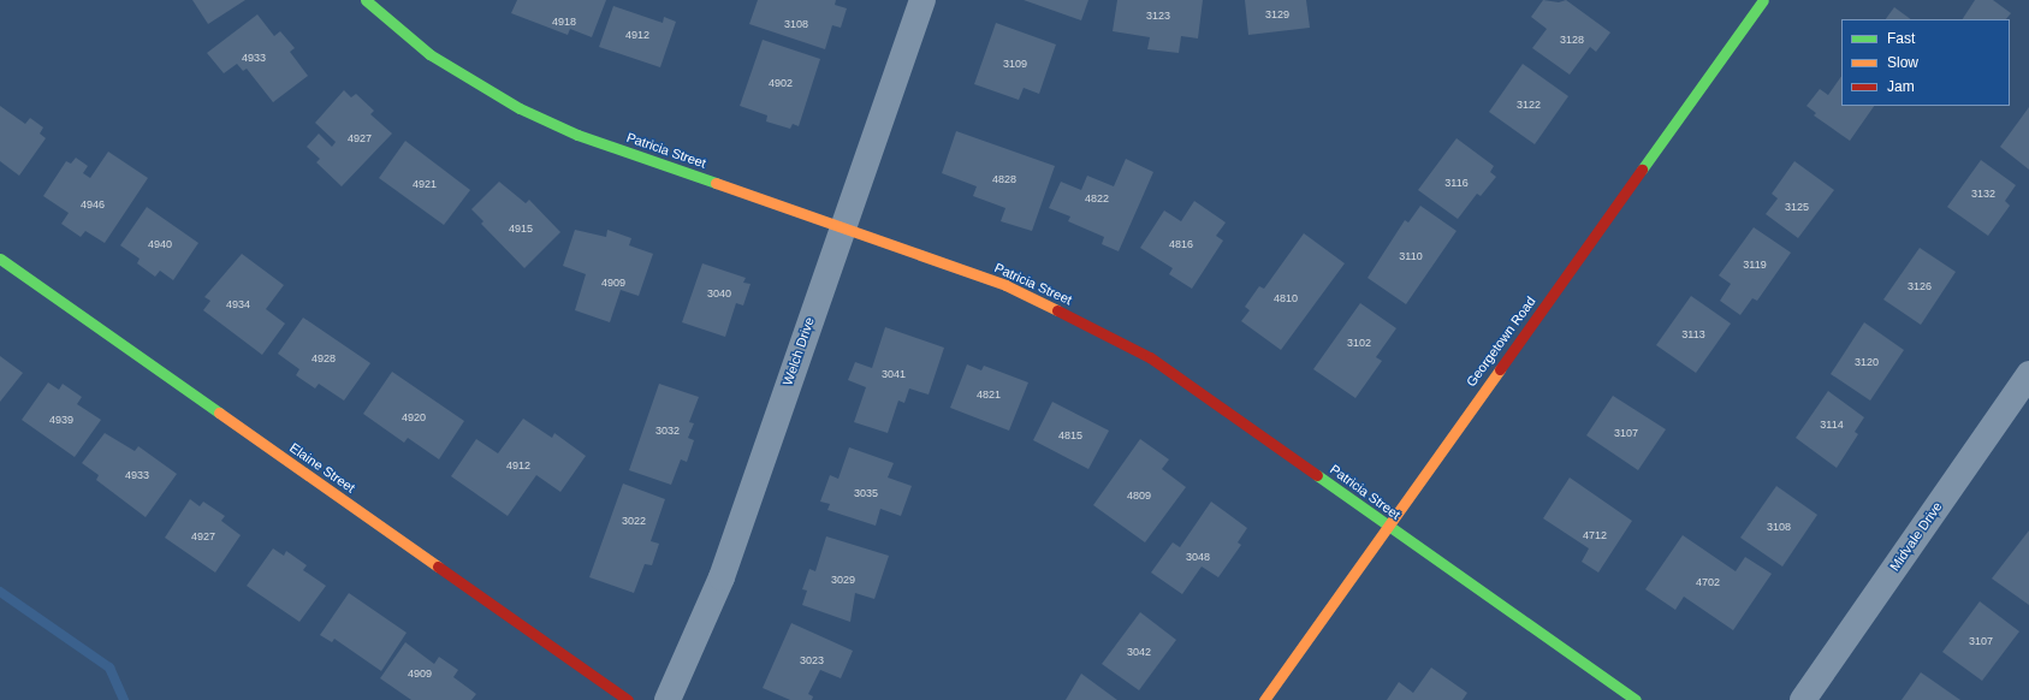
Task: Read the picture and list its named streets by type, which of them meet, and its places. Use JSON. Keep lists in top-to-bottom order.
{
  "streets": {
    "street": [
      "Patricia Street",
      "Georgetown Road",
      "Welch Drive",
      "Elaine Street",
      "Midvale Drive"
    ]
  },
  "crossings": [
    ["Patricia Street", "Georgetown Road"],
    ["Patricia Street", "Welch Drive"]
  ],
  "house_numbers": [
    "3129",
    "3123",
    "4918",
    "3108",
    "4912",
    "3128",
    "4933",
    "3109",
    "4902",
    "3122",
    "4927",
    "4828",
    "3116",
    "4921",
    "3132",
    "4822",
    "4946",
    "3125",
    "4915",
    "4940",
    "4816",
    "3110",
    "3119",
    "4909",
    "3126",
    "3040",
    "4810",
    "4934",
    "3113",
    "3102",
    "4928",
    "3120",
    "3041",
    "4821",
    "4920",
    "4939",
    "3114",
    "3032",
    "3107",
    "4815",
    "4912",
    "4933",
    "3035",
    "4809",
    "3022",
    "3108",
    "4712",
    "4927",
    "3048",
    "3029",
    "4702",
    "3107",
    "3042",
    "3023",
    "4909"
  ],
  "legend": ["Fast", "Slow", "Jam"]
}
